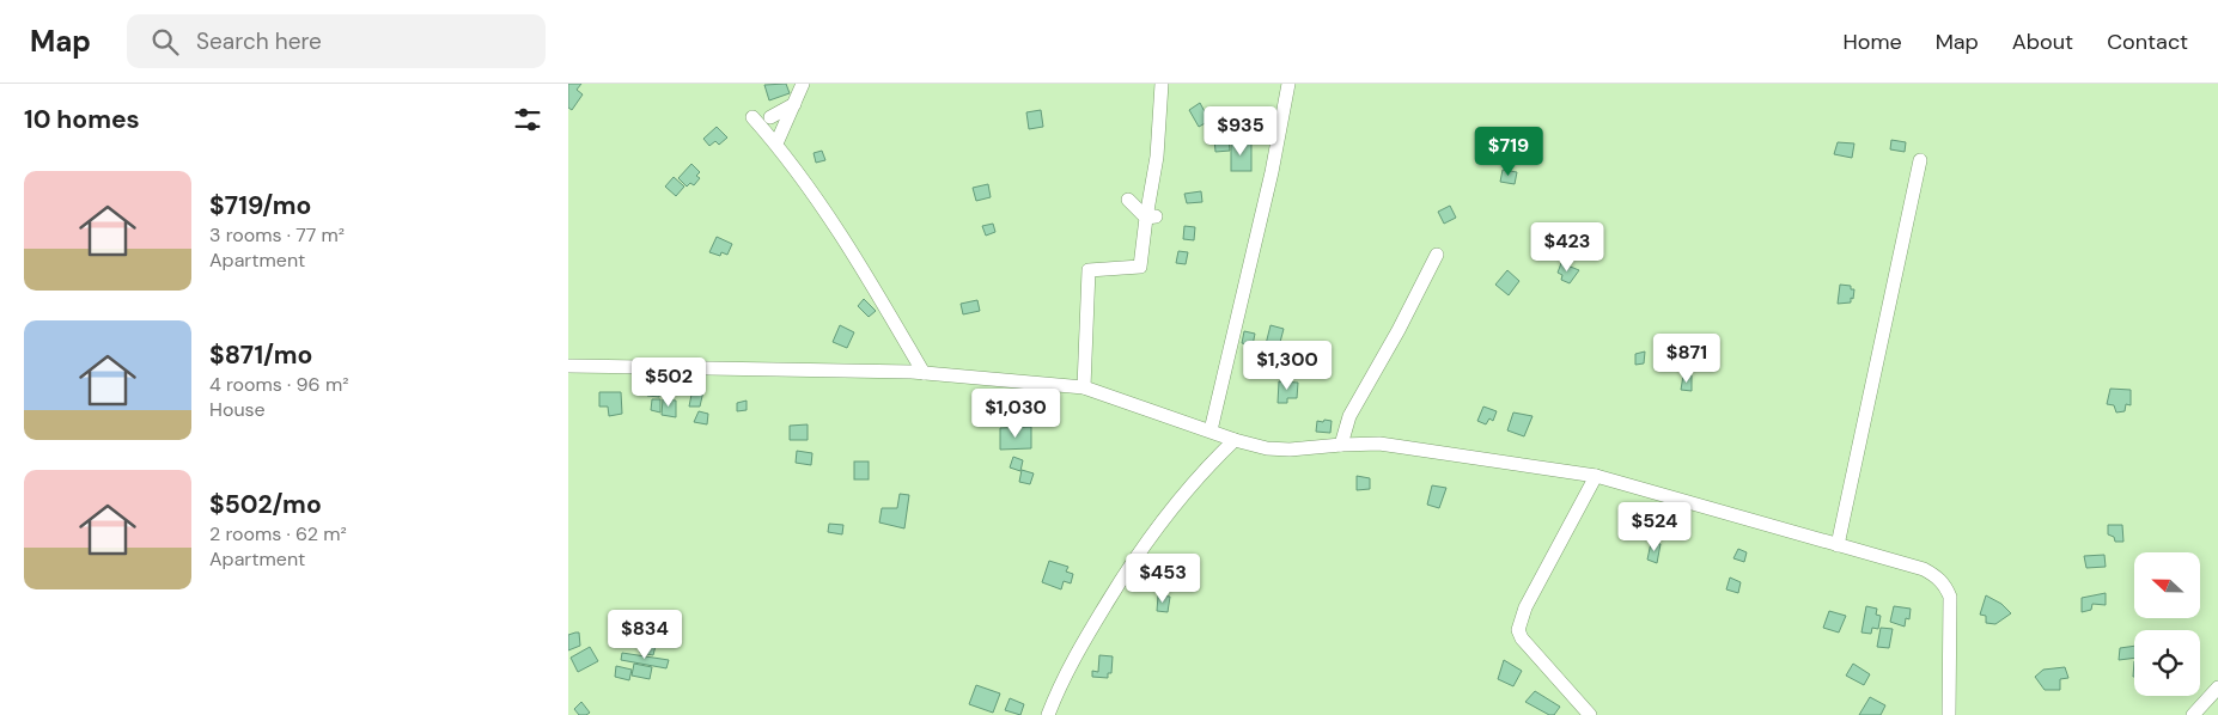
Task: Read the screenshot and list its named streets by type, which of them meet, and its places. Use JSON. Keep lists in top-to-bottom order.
{
  "north": "left",
  "page": {
    "header": "Map",
    "search": "Search here",
    "nav": [
      "Home",
      "Map",
      "About",
      "Contact"
    ],
    "heading": "10 homes",
    "price": [
      "$935",
      "$719",
      "$423",
      "$871",
      "$1,300",
      "$502",
      "$1,030",
      "$524",
      "$453",
      "$834"
    ],
    "list": [
      {
        "name": "$719/mo",
        "note": "3 rooms · 77 m² · Apartment"
      },
      {
        "name": "$871/mo",
        "note": "4 rooms · 96 m² · House"
      },
      {
        "name": "$502/mo",
        "note": "2 rooms · 62 m² · Apartment"
      }
    ]
  }
}
